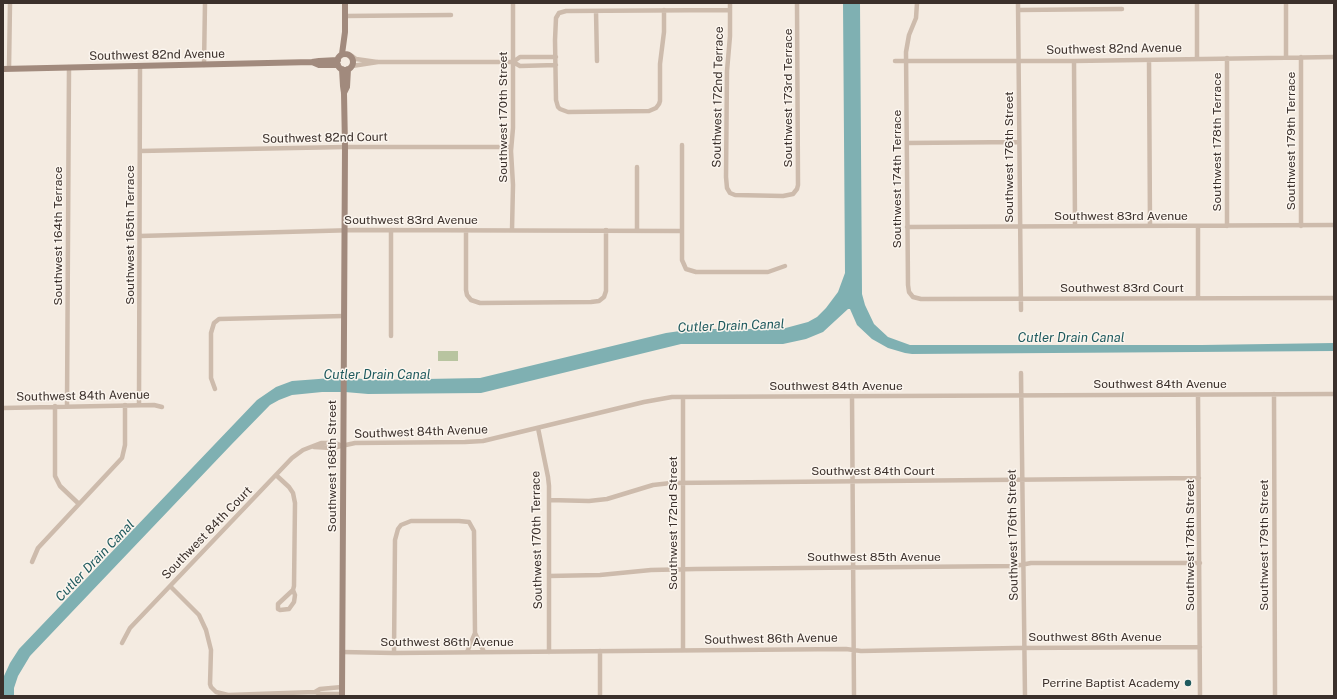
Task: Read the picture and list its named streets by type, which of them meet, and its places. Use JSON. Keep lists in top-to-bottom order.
{
  "streets": {
    "street": [
      "Southwest 82nd Avenue",
      "Southwest 172nd Terrace",
      "Southwest 173rd Terrace",
      "Southwest 170th Street",
      "Southwest 82nd Court",
      "Southwest 179th Terrace",
      "Southwest 178th Terrace",
      "Southwest 176th Street",
      "Southwest 174th Terrace",
      "Southwest 83rd Avenue",
      "Southwest 165th Terrace",
      "Southwest 164th Terrace",
      "Southwest 83rd Court",
      "Southwest 84th Avenue",
      "Southwest 168th Street",
      "Southwest 84th Court",
      "Southwest 172nd Street",
      "Southwest 170th Terrace",
      "Southwest 178th Street",
      "Southwest 179th Street",
      "Southwest 85th Avenue",
      "Southwest 86th Avenue"
    ]
  },
  "crossings": [
    ["Southwest 82nd Avenue", "Southwest 170th Street"],
    ["Southwest 82nd Avenue", "Southwest 179th Terrace"],
    ["Southwest 82nd Avenue", "Southwest 178th Terrace"],
    ["Southwest 82nd Avenue", "Southwest 176th Street"],
    ["Southwest 82nd Avenue", "Southwest 174th Terrace"],
    ["Southwest 82nd Avenue", "Southwest 165th Terrace"],
    ["Southwest 82nd Avenue", "Southwest 164th Terrace"],
    ["Southwest 82nd Avenue", "Southwest 168th Street"],
    ["Southwest 172nd Terrace", "Southwest 173rd Terrace"],
    ["Southwest 170th Street", "Southwest 82nd Court"],
    ["Southwest 170th Street", "Southwest 83rd Avenue"],
    ["Southwest 82nd Court", "Southwest 165th Terrace"],
    ["Southwest 82nd Court", "Southwest 168th Street"],
    ["Southwest 179th Terrace", "Southwest 83rd Avenue"],
    ["Southwest 178th Terrace", "Southwest 83rd Avenue"],
    ["Southwest 176th Street", "Southwest 83rd Avenue"],
    ["Southwest 176th Street", "Southwest 83rd Court"],
    ["Southwest 176th Street", "Southwest 84th Avenue"],
    ["Southwest 176th Street", "Southwest 84th Court"],
    ["Southwest 176th Street", "Southwest 85th Avenue"],
    ["Southwest 176th Street", "Southwest 86th Avenue"],
    ["Southwest 174th Terrace", "Southwest 83rd Avenue"],
    ["Southwest 174th Terrace", "Southwest 83rd Court"],
    ["Southwest 83rd Avenue", "Southwest 165th Terrace"],
    ["Southwest 83rd Avenue", "Southwest 168th Street"],
    ["Southwest 165th Terrace", "Southwest 84th Avenue"],
    ["Southwest 164th Terrace", "Southwest 84th Avenue"],
    ["Southwest 84th Avenue", "Southwest 168th Street"],
    ["Southwest 84th Avenue", "Southwest 84th Court"],
    ["Southwest 84th Avenue", "Southwest 172nd Street"],
    ["Southwest 84th Avenue", "Southwest 170th Terrace"],
    ["Southwest 84th Avenue", "Southwest 178th Street"],
    ["Southwest 84th Avenue", "Southwest 179th Street"],
    ["Southwest 168th Street", "Southwest 84th Court"],
    ["Southwest 168th Street", "Southwest 86th Avenue"],
    ["Southwest 84th Court", "Southwest 172nd Street"],
    ["Southwest 84th Court", "Southwest 170th Terrace"],
    ["Southwest 84th Court", "Southwest 178th Street"],
    ["Southwest 172nd Street", "Southwest 85th Avenue"],
    ["Southwest 172nd Street", "Southwest 86th Avenue"],
    ["Southwest 170th Terrace", "Southwest 85th Avenue"],
    ["Southwest 170th Terrace", "Southwest 86th Avenue"],
    ["Southwest 178th Street", "Southwest 85th Avenue"],
    ["Southwest 178th Street", "Southwest 86th Avenue"]
  ],
  "water": ["Cutler Drain Canal"],
  "places": ["Perrine Baptist Academy"]
}
